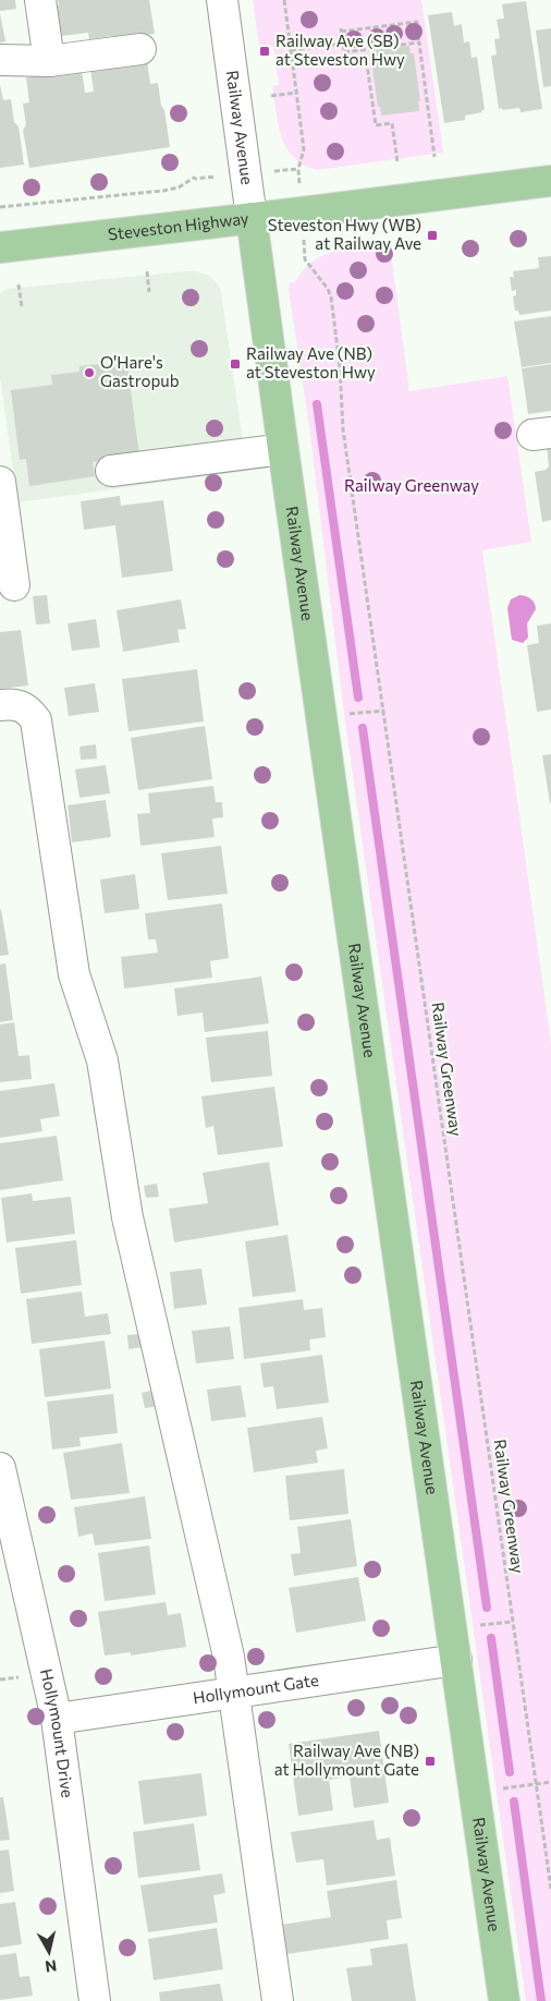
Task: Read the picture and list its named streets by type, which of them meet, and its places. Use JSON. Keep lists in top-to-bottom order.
{
  "streets": {
    "main road": ["Railway Avenue", "Steveston Highway"],
    "street": ["Hollymount Gate", "Hollymount Drive"],
    "path": ["Railway Greenway"]
  },
  "crossings": [
    ["Railway Avenue", "Steveston Highway"],
    ["Railway Avenue", "Hollymount Gate"],
    ["Hollymount Gate", "Hollymount Drive"]
  ],
  "parks": ["Railway Greenway"],
  "places": {
    "transit": [
      "Railway Ave (SB) at Steveston Hwy",
      "Steveston Hwy (WB) at Railway Ave",
      "Railway Ave (NB) at Steveston Hwy",
      "Railway Ave (NB) at Hollymount Gate"
    ],
    "other": ["O'Hare's Gastropub"]
  },
  "north": "bottom"
}
